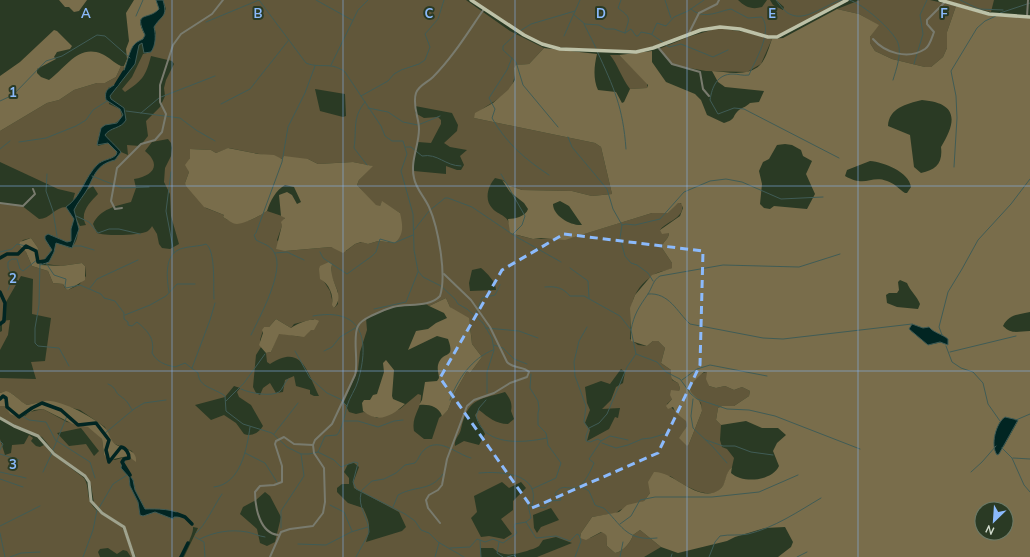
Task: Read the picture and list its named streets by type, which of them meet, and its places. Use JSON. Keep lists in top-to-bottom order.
{
  "north": "bottom left",
  "grid": {
    "columns": [
      "A",
      "B",
      "C",
      "D",
      "E",
      "F"
    ],
    "rows": ["1", "2", "3"]
  }
}
